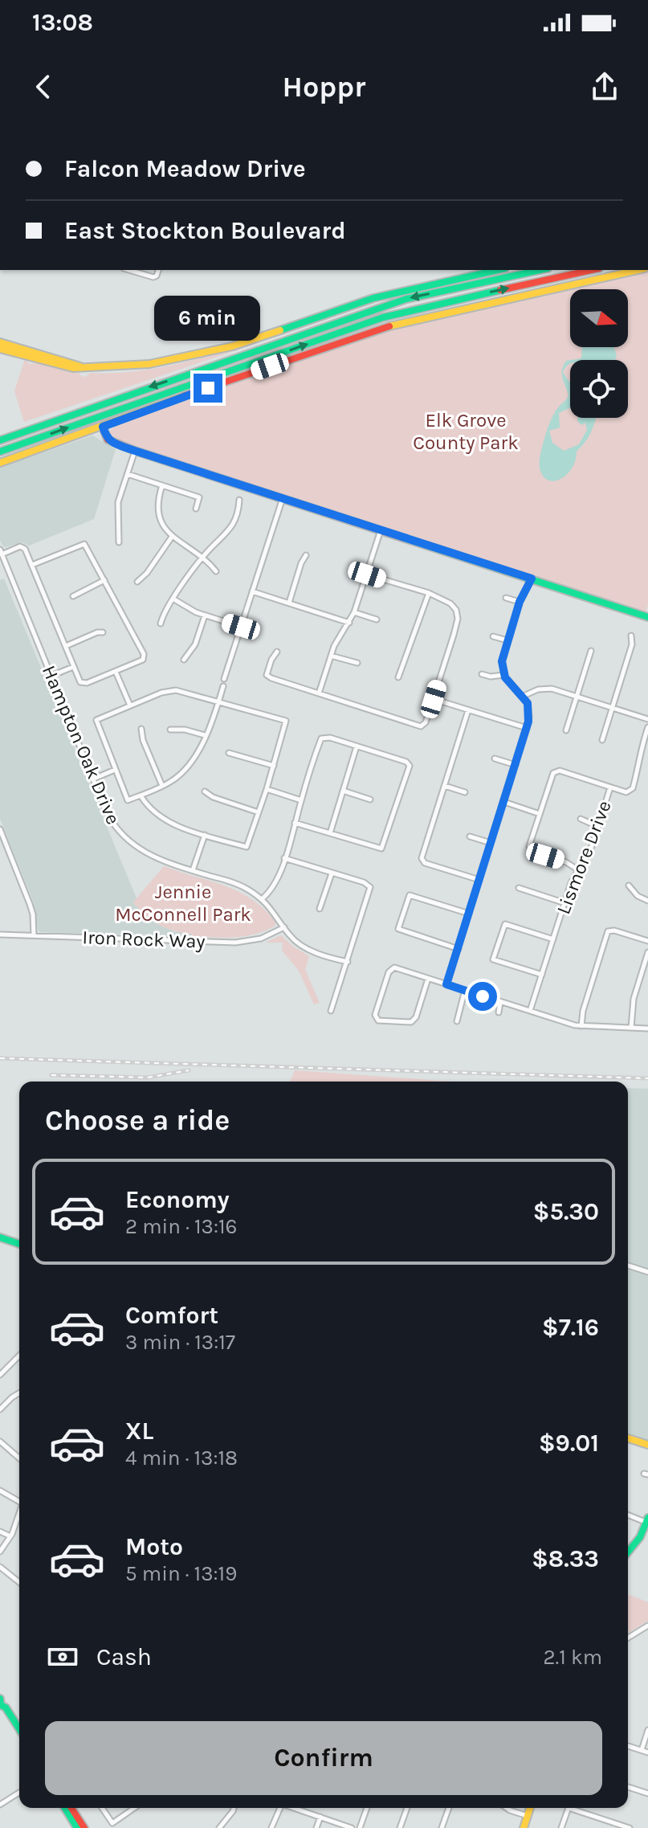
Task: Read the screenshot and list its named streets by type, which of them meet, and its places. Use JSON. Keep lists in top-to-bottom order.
{
  "streets": {
    "street": ["Hampton Oak Drive", "Lismore Drive", "Iron Rock Way"]
  },
  "crossings": [
    ["Hampton Oak Drive", "Iron Rock Way"]
  ],
  "parks": ["Elk Grove County Park", "Jennie McConnell Park"],
  "north": "right",
  "page": {
    "status": "13:08",
    "header": "Hoppr",
    "banner": ["Falcon Meadow Drive", "East Stockton Boulevard"],
    "bubble": "6 min",
    "heading": "Choose a ride",
    "list": [
      {
        "name": "Economy",
        "note": "2 min · 13:16",
        "value": "$5.30"
      },
      {
        "name": "Comfort",
        "note": "3 min · 13:17",
        "value": "$7.16"
      },
      {
        "name": "XL",
        "note": "4 min · 13:18",
        "value": "$9.01"
      },
      {
        "name": "Moto",
        "note": "5 min · 13:19",
        "value": "$8.33"
      }
    ],
    "pay": ["Cash", "2.1 km"],
    "buttons": "Confirm"
  }
}
